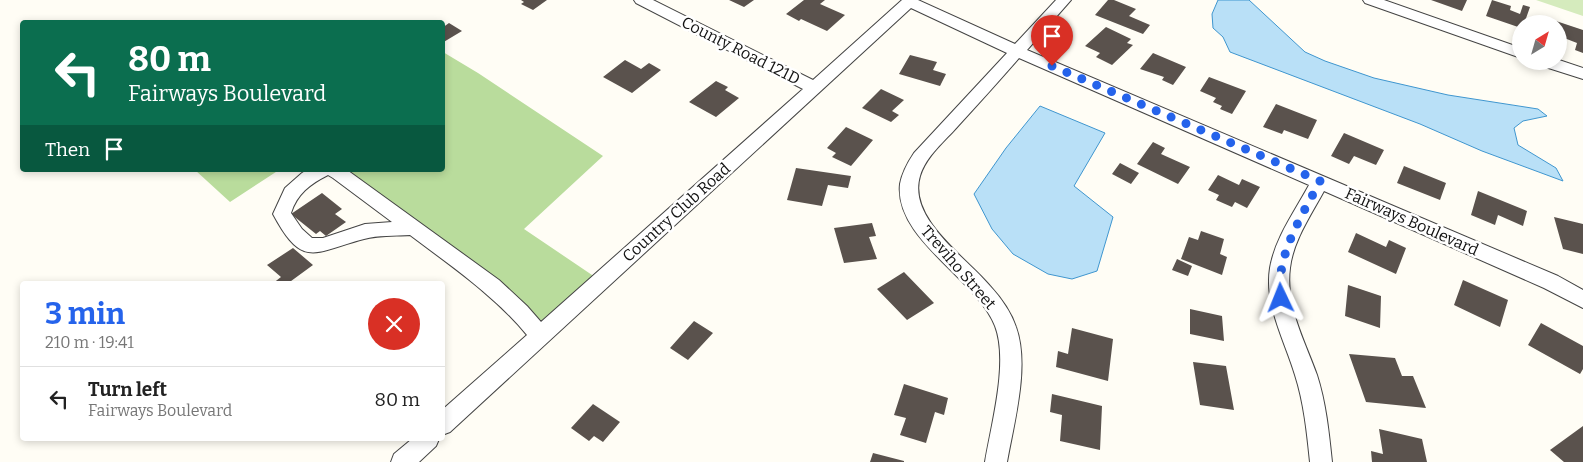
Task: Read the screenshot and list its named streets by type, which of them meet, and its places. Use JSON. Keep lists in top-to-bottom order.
{
  "streets": {
    "street": [
      "County Road 121D",
      "Country Club Road",
      "Fairways Boulevard",
      "Treviho Street"
    ]
  },
  "crossings": [
    ["County Road 121D", "Country Club Road"],
    ["Country Club Road", "Fairways Boulevard"],
    ["Fairways Boulevard", "Treviho Street"]
  ],
  "north": "top right",
  "page": {
    "turn": ["80 m", "Fairways Boulevard"],
    "then": "Then",
    "heading": ["3 min", "210 m · 19:41"],
    "list": [
      {
        "name": "Turn left",
        "note": "Fairways Boulevard",
        "value": "80 m"
      }
    ]
  }
}
